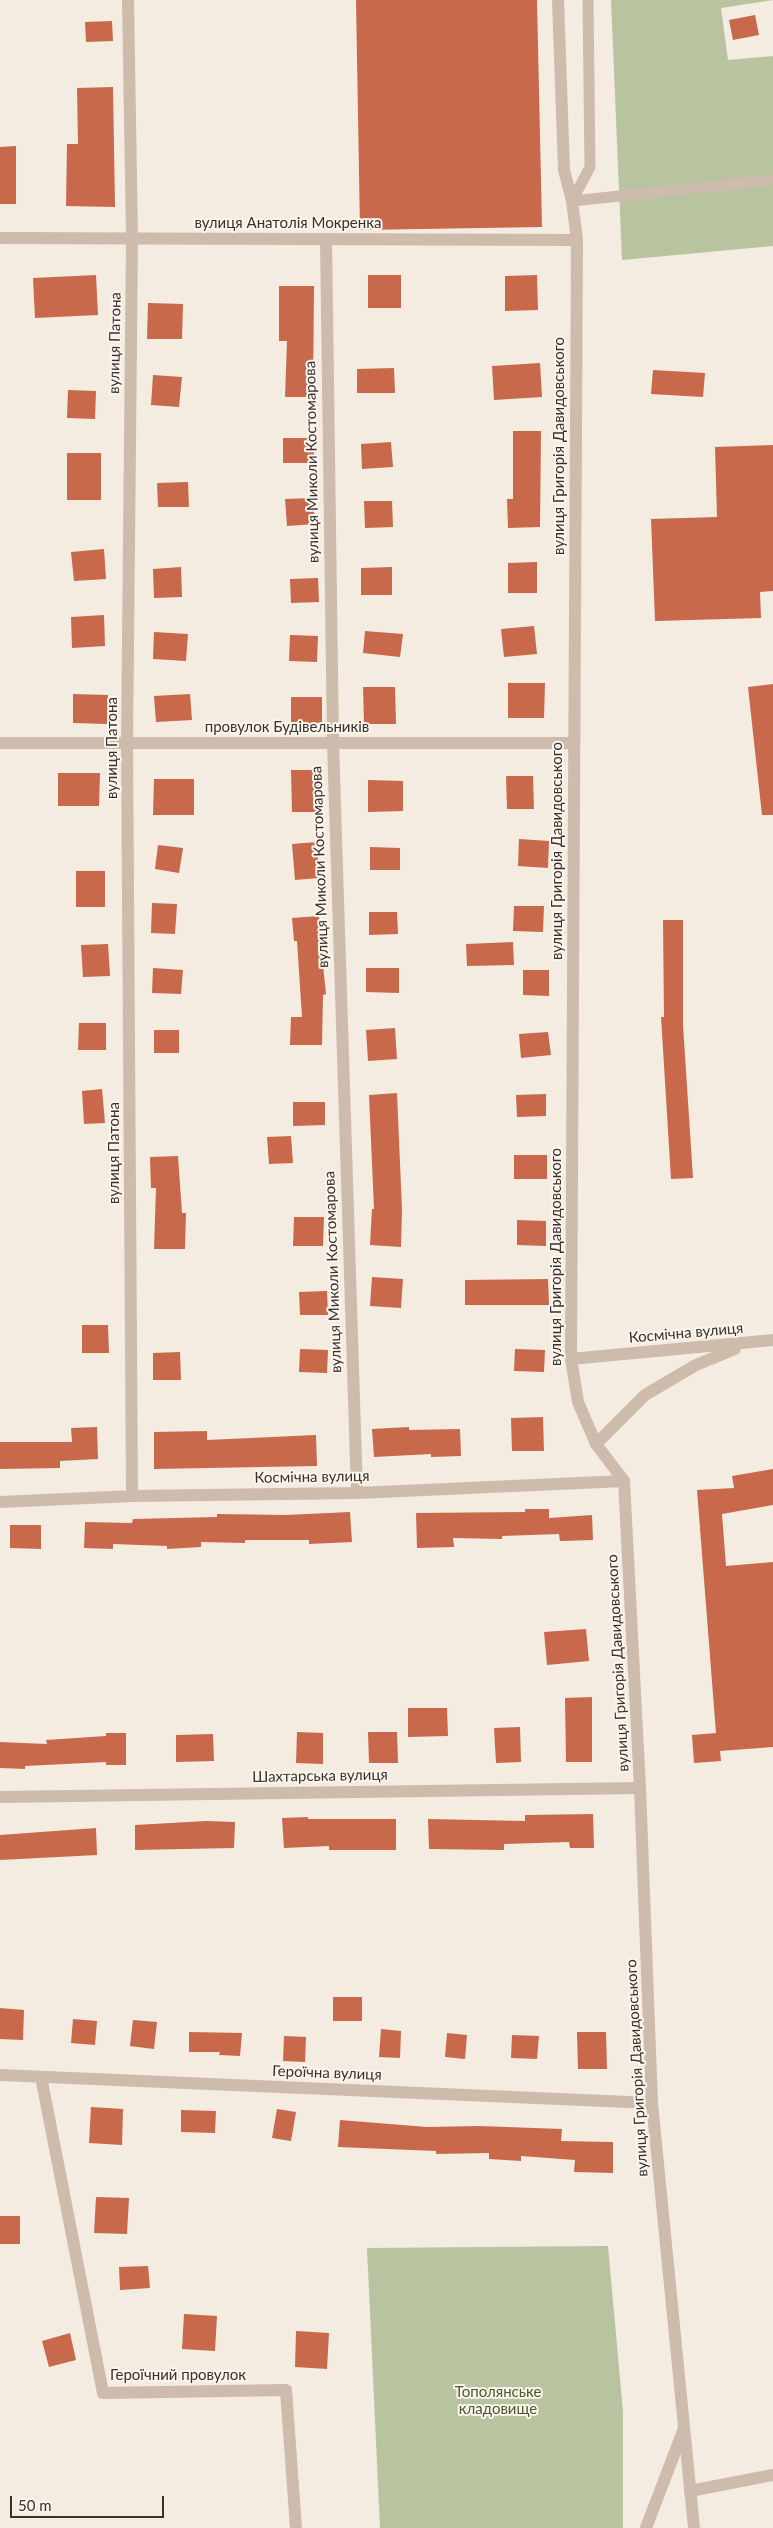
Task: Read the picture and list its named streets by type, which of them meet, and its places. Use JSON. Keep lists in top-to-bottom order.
{
  "streets": {
    "street": [
      "вулиця Анатолія Мокренка",
      "вулиця Патона",
      "вулиця Григорія Давидовського",
      "вулиця Миколи Костомарова",
      "провулок Будівельників",
      "Космічна вулиця",
      "Шахтарська вулиця",
      "Героїчна вулиця",
      "Героїчний провулок"
    ]
  },
  "crossings": [
    ["вулиця Анатолія Мокренка", "вулиця Патона"],
    ["вулиця Анатолія Мокренка", "вулиця Григорія Давидовського"],
    ["вулиця Анатолія Мокренка", "вулиця Миколи Костомарова"],
    ["вулиця Патона", "провулок Будівельників"],
    ["вулиця Патона", "Космічна вулиця"],
    ["вулиця Григорія Давидовського", "провулок Будівельників"],
    ["вулиця Григорія Давидовського", "Космічна вулиця"],
    ["вулиця Григорія Давидовського", "Шахтарська вулиця"],
    ["вулиця Григорія Давидовського", "Героїчна вулиця"],
    ["вулиця Миколи Костомарова", "провулок Будівельників"],
    ["вулиця Миколи Костомарова", "Космічна вулиця"],
    ["Героїчна вулиця", "Героїчний провулок"]
  ],
  "parks": ["Тополянське кладовище"],
  "scale_bar": "50 m"
}
